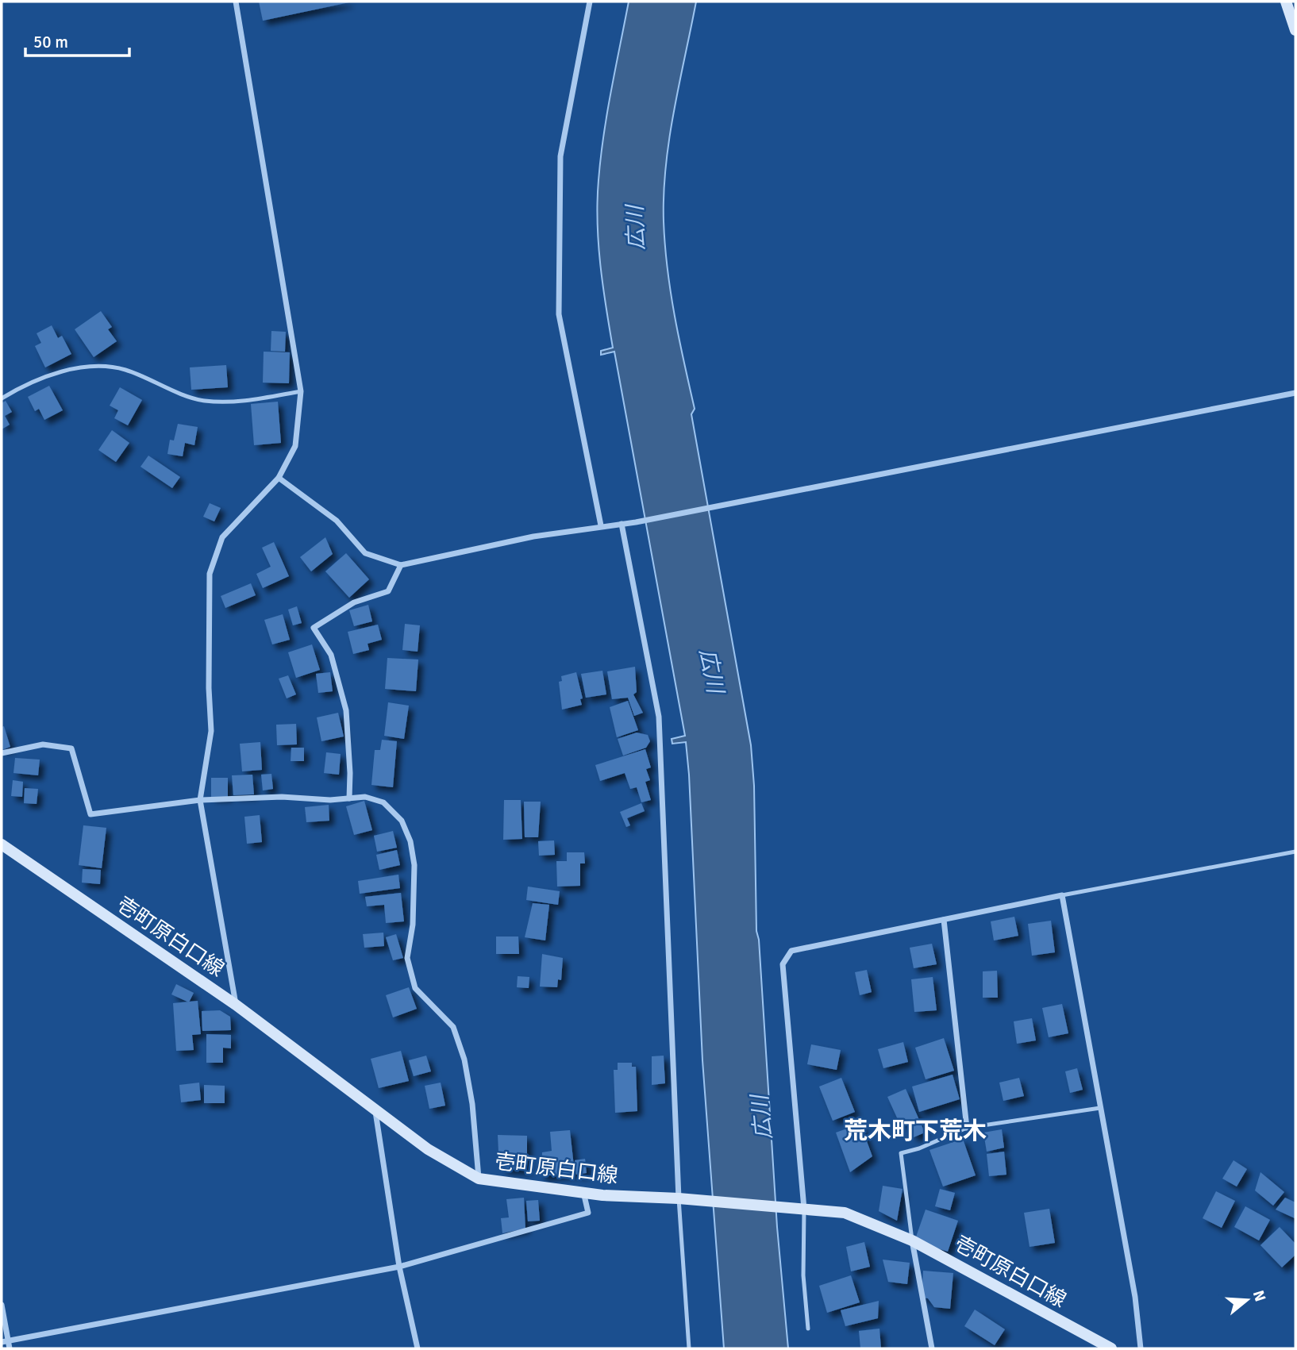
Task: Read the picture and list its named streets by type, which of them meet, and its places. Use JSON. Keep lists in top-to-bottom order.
{
  "streets": {
    "main road": ["壱町原白口線"]
  },
  "districts": ["荒木町下荒木"],
  "water": ["広川"],
  "scale_bar": "50 m",
  "north": "right"
}
